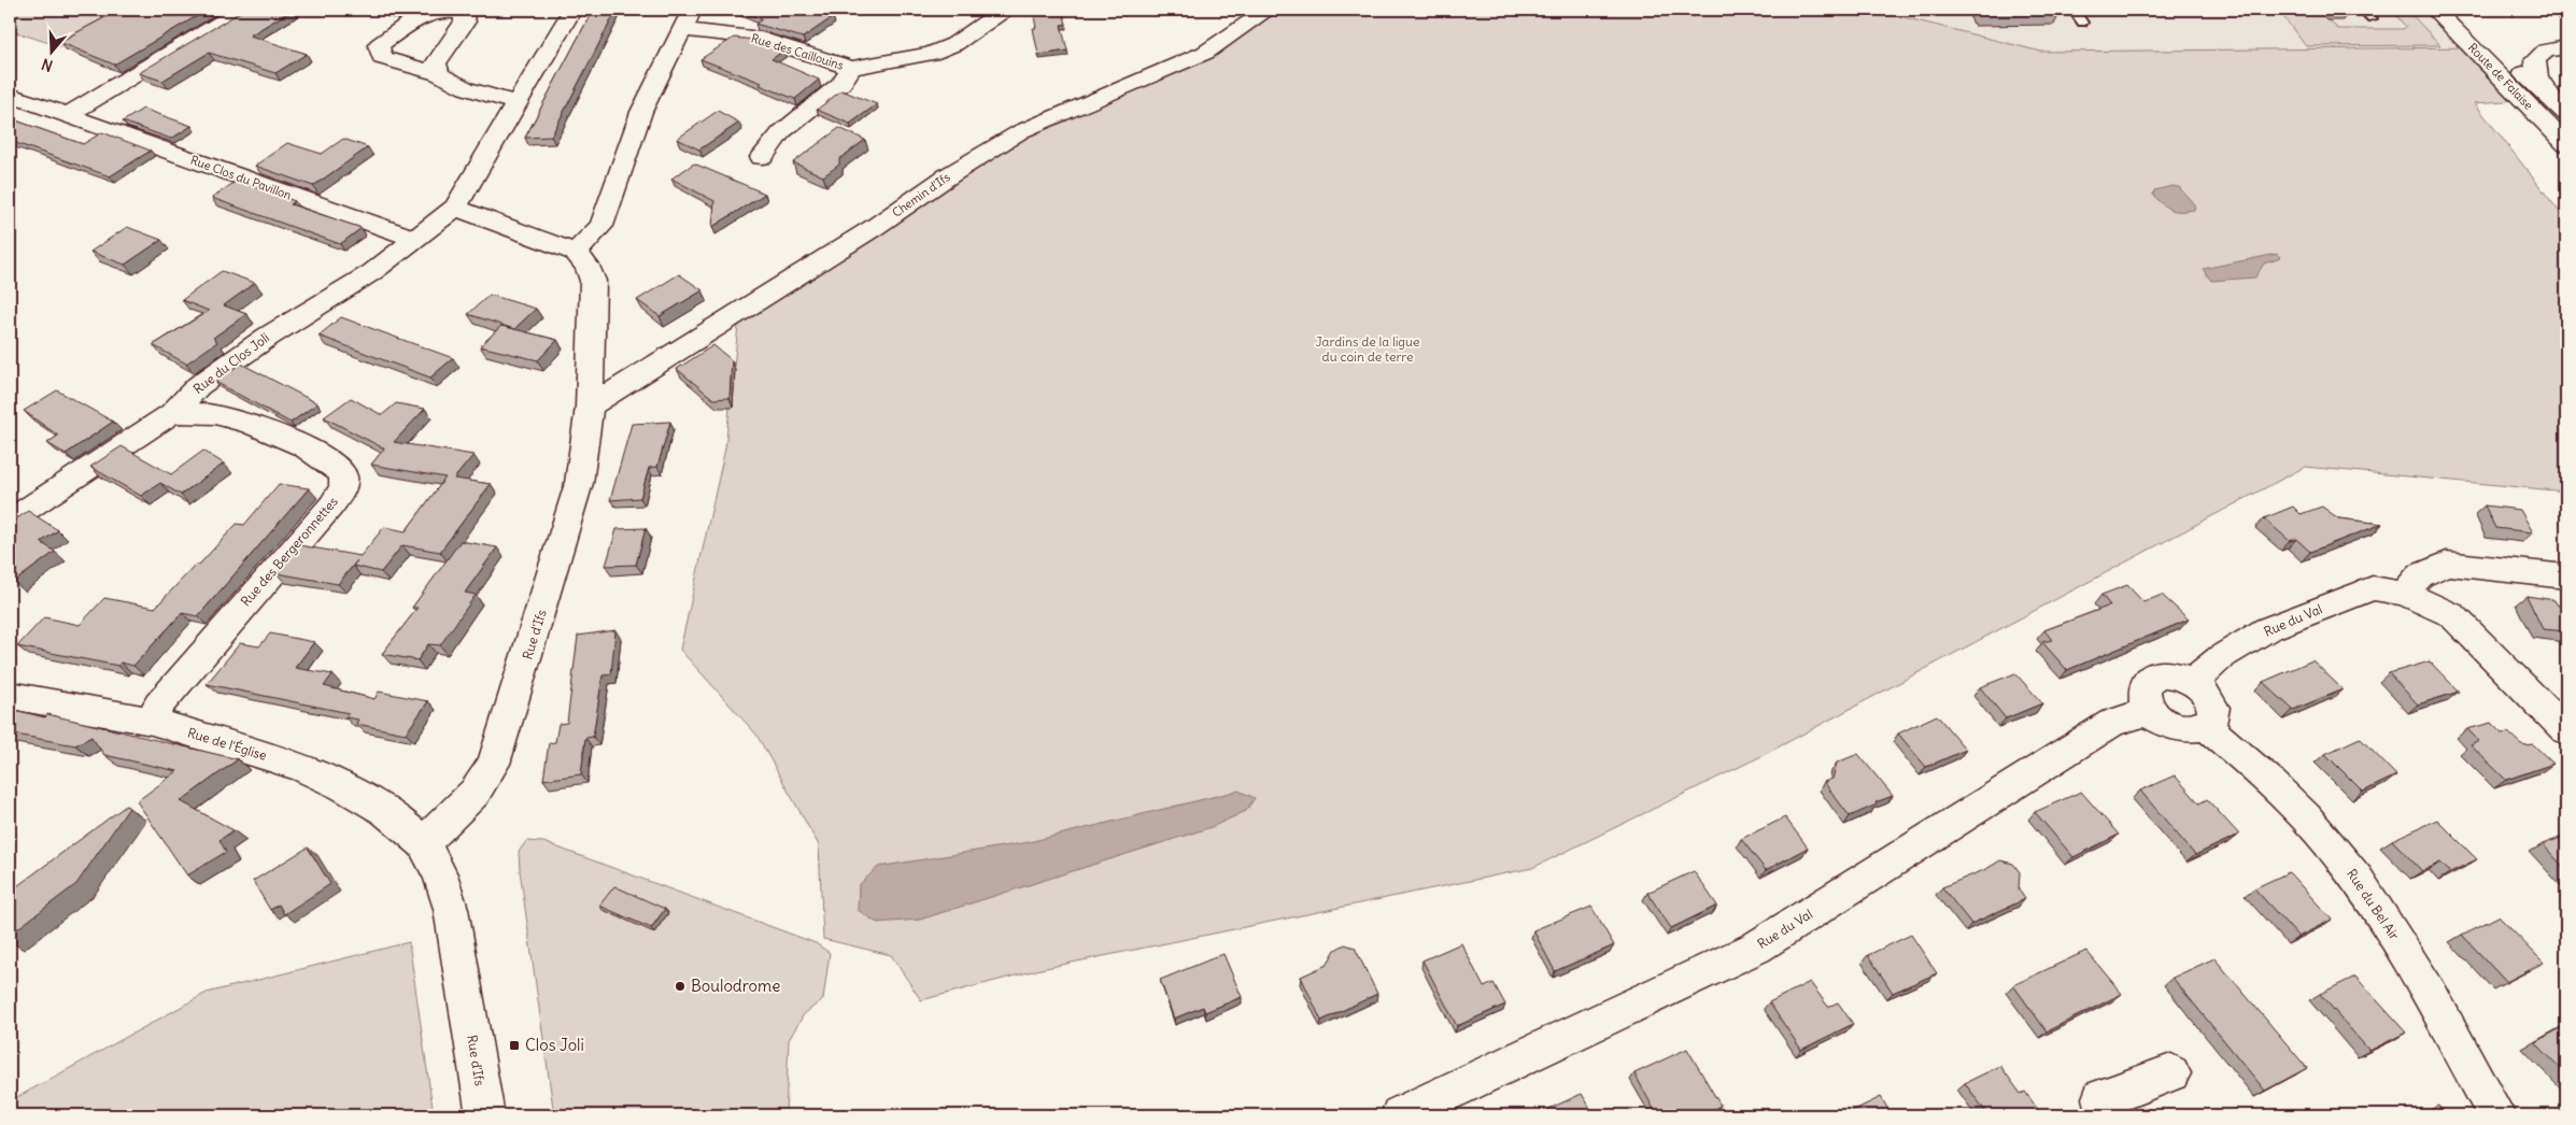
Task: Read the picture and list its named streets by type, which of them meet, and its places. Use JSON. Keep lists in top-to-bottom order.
{
  "streets": {
    "street": [
      "Rue des Caillouins",
      "Route de Falaise",
      "Rue Clos du Pavillon",
      "Chemin d'Ifs",
      "Rue du Clos Joli",
      "Rue des Bergeronnettes",
      "Rue du Val",
      "Rue d'Ifs",
      "Rue de l'Église",
      "Rue du Bel Air"
    ]
  },
  "crossings": [
    ["Rue Clos du Pavillon", "Rue du Clos Joli"],
    ["Chemin d'Ifs", "Rue d'Ifs"],
    ["Rue du Clos Joli", "Rue des Bergeronnettes"],
    ["Rue des Bergeronnettes", "Rue de l'Église"],
    ["Rue du Val", "Rue du Bel Air"],
    ["Rue d'Ifs", "Rue de l'Église"]
  ],
  "parks": ["Jardins de la ligue du coin de terre"],
  "places": {
    "other": ["Boulodrome"],
    "transit": ["Clos Joli"]
  },
  "north": "bottom"
}
